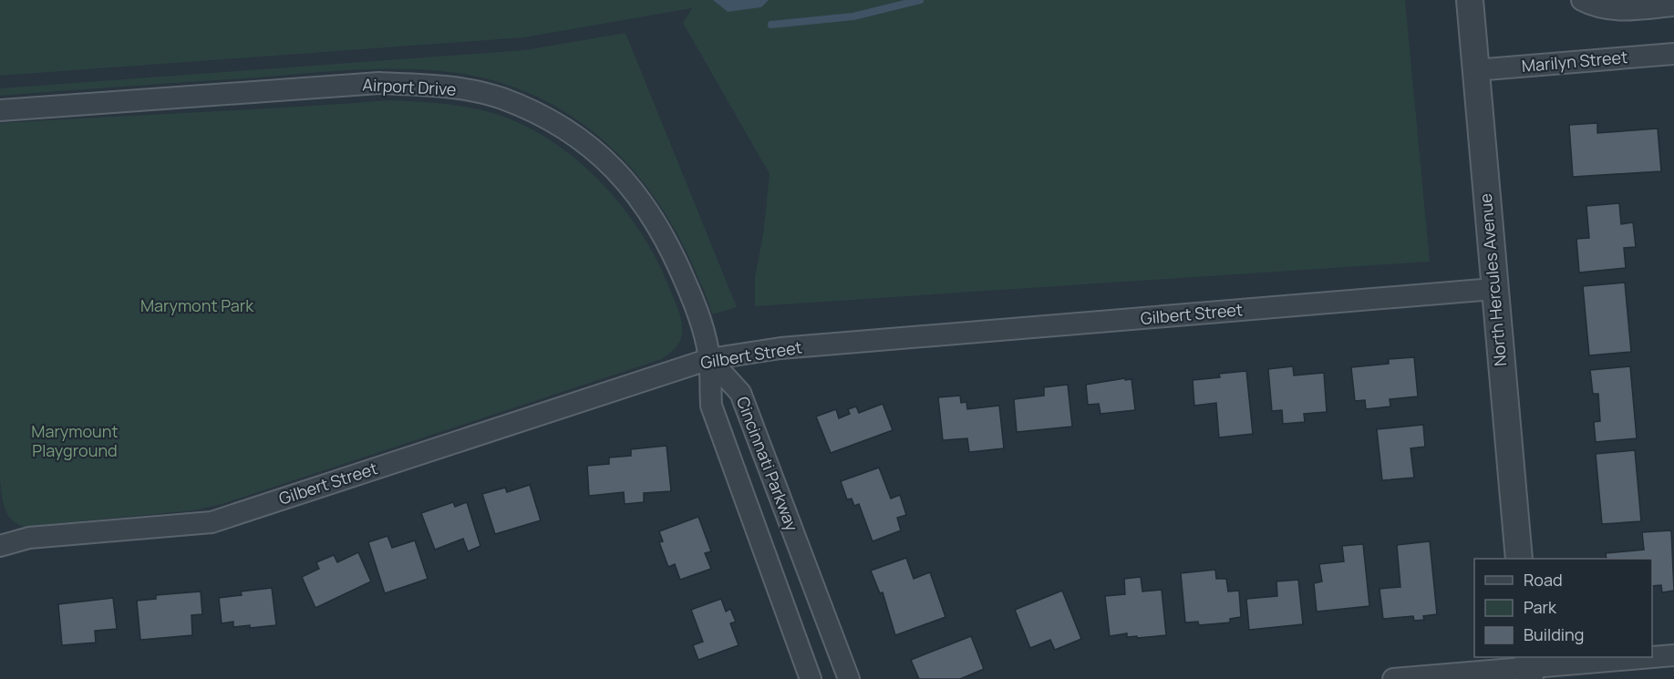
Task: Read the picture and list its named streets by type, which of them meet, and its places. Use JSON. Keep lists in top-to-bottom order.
{
  "streets": {
    "street": [
      "Marilyn Street",
      "Airport Drive",
      "North Hercules Avenue",
      "Gilbert Street",
      "Cincinnati Parkway"
    ]
  },
  "crossings": [
    ["Marilyn Street", "North Hercules Avenue"],
    ["Airport Drive", "Gilbert Street"],
    ["Airport Drive", "Cincinnati Parkway"],
    ["North Hercules Avenue", "Gilbert Street"],
    ["Gilbert Street", "Cincinnati Parkway"]
  ],
  "parks": ["Marymont Park", "Marymount Playground"],
  "legend": ["Road", "Park", "Building"]
}
